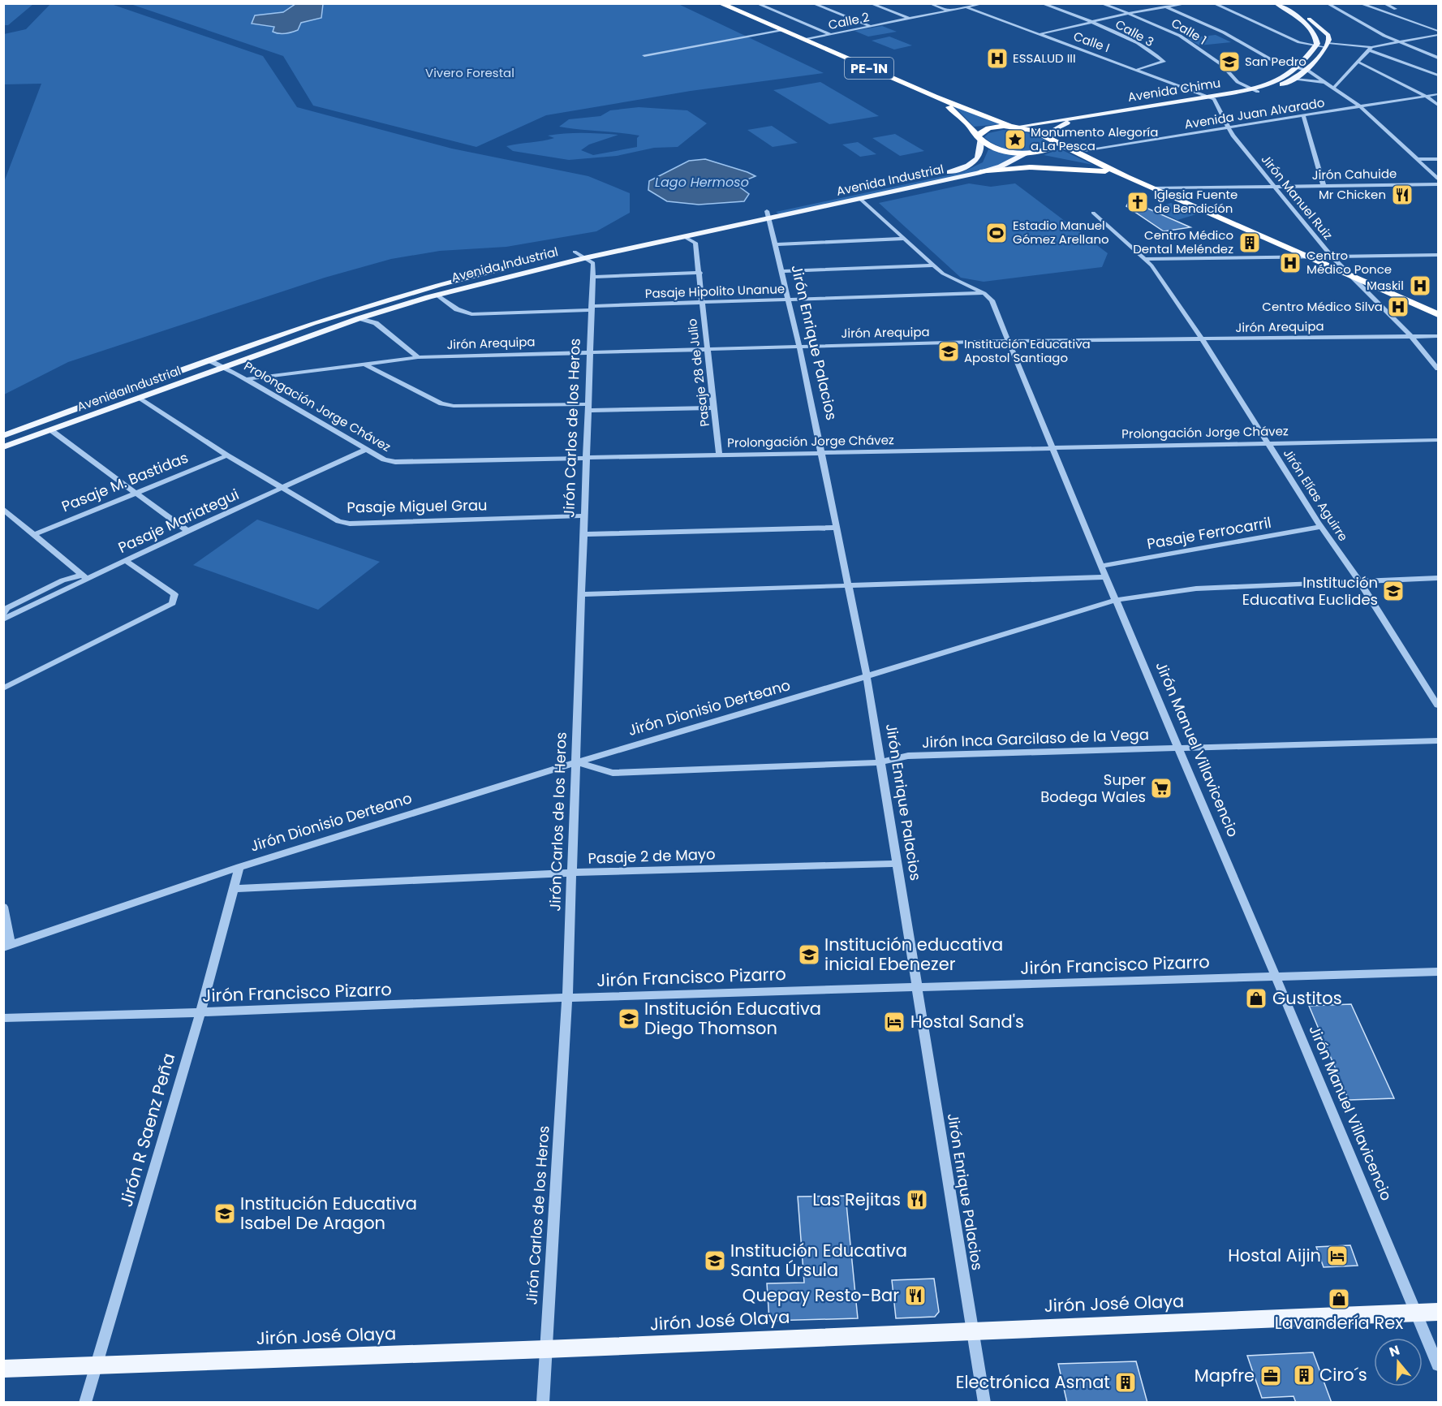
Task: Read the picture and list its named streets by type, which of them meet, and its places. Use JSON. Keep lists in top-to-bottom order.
{
  "streets": {
    "highway": ["PE-1N"],
    "main road": ["Avenida Chimu", "Avenida Industrial", "Jirón José Olaya"],
    "street": [
      "Calle 2",
      "Calle 1",
      "Calle 3",
      "Calle I",
      "Avenida Juan Alvarado",
      "Jirón Cahuide",
      "Jirón Manuel Ruiz",
      "Pasaje Hipolito Unanue",
      "Jirón Arequipa",
      "Jirón Enrique Palacios",
      "Pasaje 28 de Julio",
      "Prolongación Jorge Chávez",
      "Jirón Carlos de los Heros",
      "Pasaje M. Bastidas",
      "Jirón Elías Aguirre",
      "Pasaje Miguel Grau",
      "Pasaje Mariategui",
      "Pasaje Ferrocarril",
      "Jirón Dionisio Derteano",
      "Jirón Inca Garcilaso de la Vega",
      "Jirón Manuel Villavicencio",
      "Pasaje 2 de Mayo",
      "Jirón Francisco Pizarro",
      "Jirón R Saenz Peña"
    ]
  },
  "crossings": [
    ["Calle 2", "Calle I"],
    ["Calle 2", "PE-1N"],
    ["Calle 1", "Avenida Chimu"],
    ["Calle 3", "Calle I"],
    ["Calle I", "Avenida Chimu"],
    ["Calle I", "Jirón Manuel Ruiz"],
    ["PE-1N", "Avenida Chimu"],
    ["PE-1N", "Avenida Juan Alvarado"],
    ["PE-1N", "Jirón Cahuide"],
    ["PE-1N", "Avenida Industrial"],
    ["PE-1N", "Jirón Manuel Ruiz"],
    ["Avenida Chimu", "Jirón Manuel Ruiz"],
    ["Avenida Juan Alvarado", "Jirón Manuel Ruiz"],
    ["Jirón Cahuide", "Jirón Manuel Ruiz"],
    ["Avenida Industrial", "Pasaje Hipolito Unanue"],
    ["Avenida Industrial", "Jirón Enrique Palacios"],
    ["Avenida Industrial", "Pasaje 28 de Julio"],
    ["Avenida Industrial", "Prolongación Jorge Chávez"],
    ["Avenida Industrial", "Jirón Carlos de los Heros"],
    ["Avenida Industrial", "Pasaje Miguel Grau"],
    ["Jirón Manuel Ruiz", "Jirón Arequipa"],
    ["Pasaje Hipolito Unanue", "Jirón Enrique Palacios"],
    ["Pasaje Hipolito Unanue", "Pasaje 28 de Julio"],
    ["Pasaje Hipolito Unanue", "Jirón Carlos de los Heros"],
    ["Pasaje Hipolito Unanue", "Jirón Manuel Villavicencio"],
    ["Jirón Arequipa", "Jirón Enrique Palacios"],
    ["Jirón Arequipa", "Pasaje 28 de Julio"],
    ["Jirón Arequipa", "Prolongación Jorge Chávez"],
    ["Jirón Arequipa", "Jirón Carlos de los Heros"],
    ["Jirón Arequipa", "Jirón Elías Aguirre"],
    ["Jirón Arequipa", "Jirón Manuel Villavicencio"],
    ["Jirón Enrique Palacios", "Prolongación Jorge Chávez"],
    ["Jirón Enrique Palacios", "Jirón Dionisio Derteano"],
    ["Jirón Enrique Palacios", "Jirón Inca Garcilaso de la Vega"],
    ["Jirón Enrique Palacios", "Pasaje 2 de Mayo"],
    ["Jirón Enrique Palacios", "Jirón Francisco Pizarro"],
    ["Jirón Enrique Palacios", "Jirón José Olaya"],
    ["Pasaje 28 de Julio", "Prolongación Jorge Chávez"],
    ["Prolongación Jorge Chávez", "Jirón Carlos de los Heros"],
    ["Prolongación Jorge Chávez", "Jirón Elías Aguirre"],
    ["Prolongación Jorge Chávez", "Pasaje Mariategui"],
    ["Prolongación Jorge Chávez", "Jirón Manuel Villavicencio"],
    ["Jirón Carlos de los Heros", "Pasaje Miguel Grau"],
    ["Jirón Carlos de los Heros", "Jirón Dionisio Derteano"],
    ["Jirón Carlos de los Heros", "Jirón Inca Garcilaso de la Vega"],
    ["Jirón Carlos de los Heros", "Pasaje 2 de Mayo"],
    ["Jirón Carlos de los Heros", "Jirón Francisco Pizarro"],
    ["Jirón Carlos de los Heros", "Jirón José Olaya"],
    ["Pasaje M. Bastidas", "Pasaje Miguel Grau"],
    ["Jirón Elías Aguirre", "Pasaje Ferrocarril"],
    ["Jirón Elías Aguirre", "Jirón Dionisio Derteano"],
    ["Pasaje Miguel Grau", "Pasaje Mariategui"],
    ["Pasaje Ferrocarril", "Jirón Manuel Villavicencio"],
    ["Jirón Dionisio Derteano", "Jirón Inca Garcilaso de la Vega"],
    ["Jirón Dionisio Derteano", "Jirón Manuel Villavicencio"],
    ["Jirón Dionisio Derteano", "Jirón R Saenz Peña"],
    ["Jirón Inca Garcilaso de la Vega", "Jirón Manuel Villavicencio"],
    ["Jirón Manuel Villavicencio", "Jirón Francisco Pizarro"],
    ["Jirón Manuel Villavicencio", "Jirón José Olaya"],
    ["Pasaje 2 de Mayo", "Jirón R Saenz Peña"],
    ["Jirón Francisco Pizarro", "Jirón R Saenz Peña"],
    ["Jirón R Saenz Peña", "Jirón José Olaya"]
  ],
  "water": ["Lago Hermoso"],
  "parks": ["Vivero Forestal"],
  "places": {
    "hospital": [
      "ESSALUD III",
      "Centro Médico Ponce",
      "Maskil",
      "Centro Médico Silva"
    ],
    "school or university": [
      "San Pedro",
      "Institución Educativa Apostol Santiago",
      "Institución Educativa Euclides",
      "Institución educativa inicial Ebenezer",
      "Institución Educativa Diego Thomson",
      "Institución Educativa Isabel De Aragon",
      "Institución Educativa Santa Úrsula"
    ],
    "place": ["Monumento Alegoría a La Pesca"],
    "restaurant": ["Mr Chicken", "Las Rejitas", "Quepay Resto-Bar"],
    "church": ["Iglesia Fuente de Bendicíón"],
    "sports": ["Estadio Manuel Gómez Arellano"],
    "building": ["Centro Médico Dental Meléndez", "Ciro´s", "Electrónica Asmat"],
    "supermarket": ["Super Bodega Wales"],
    "shop": ["Gustitos", "Lavandería Rex"],
    "hotel": ["Hostal Sand's", "Hostal Aijin"],
    "office": ["Mapfre"]
  },
  "north": "top"
}
